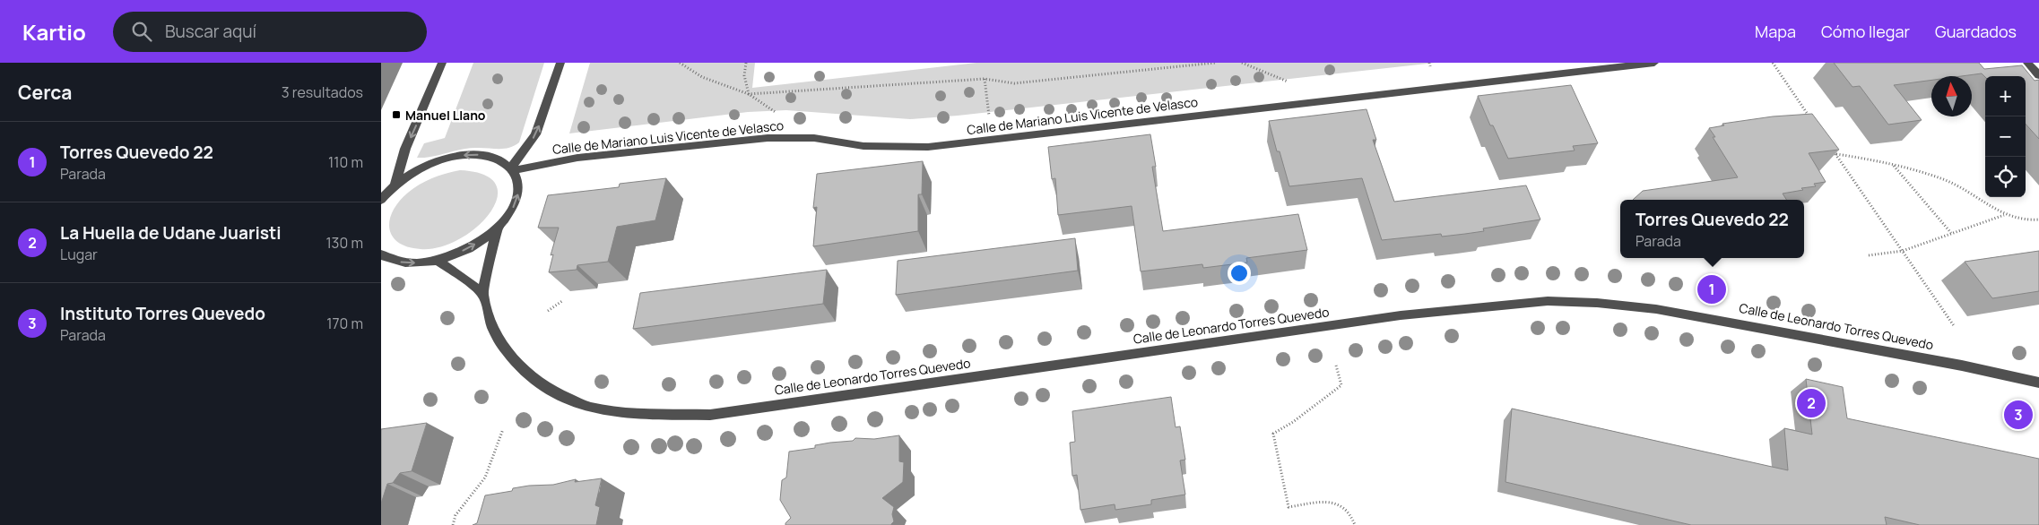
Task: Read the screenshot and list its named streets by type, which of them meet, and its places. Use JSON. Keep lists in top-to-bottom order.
{
  "streets": {
    "street": ["Calle de Mariano Luis Vicente de Velasco", "Calle de Leonardo Torres Quevedo"]
  },
  "places": {
    "transit": ["Manuel Llano"]
  },
  "north": "top",
  "page": {
    "header": "Kartio",
    "search": "Buscar aquí",
    "nav": ["Mapa", "Cómo llegar", "Guardados"],
    "heading": ["Cerca", "3 resultados"],
    "map_buttons": ["+", "−"],
    "list": [
      {
        "mark": "1",
        "name": "Torres Quevedo 22",
        "note": "Parada",
        "value": "110 m"
      },
      {
        "mark": "2",
        "name": "La Huella de Udane Juaristi",
        "note": "Lugar",
        "value": "130 m"
      },
      {
        "mark": "3",
        "name": "Instituto Torres Quevedo",
        "note": "Parada",
        "value": "170 m"
      }
    ],
    "popup": ["Torres Quevedo 22", "Parada"],
    "pins": ["1", "2", "3"]
  }
}
